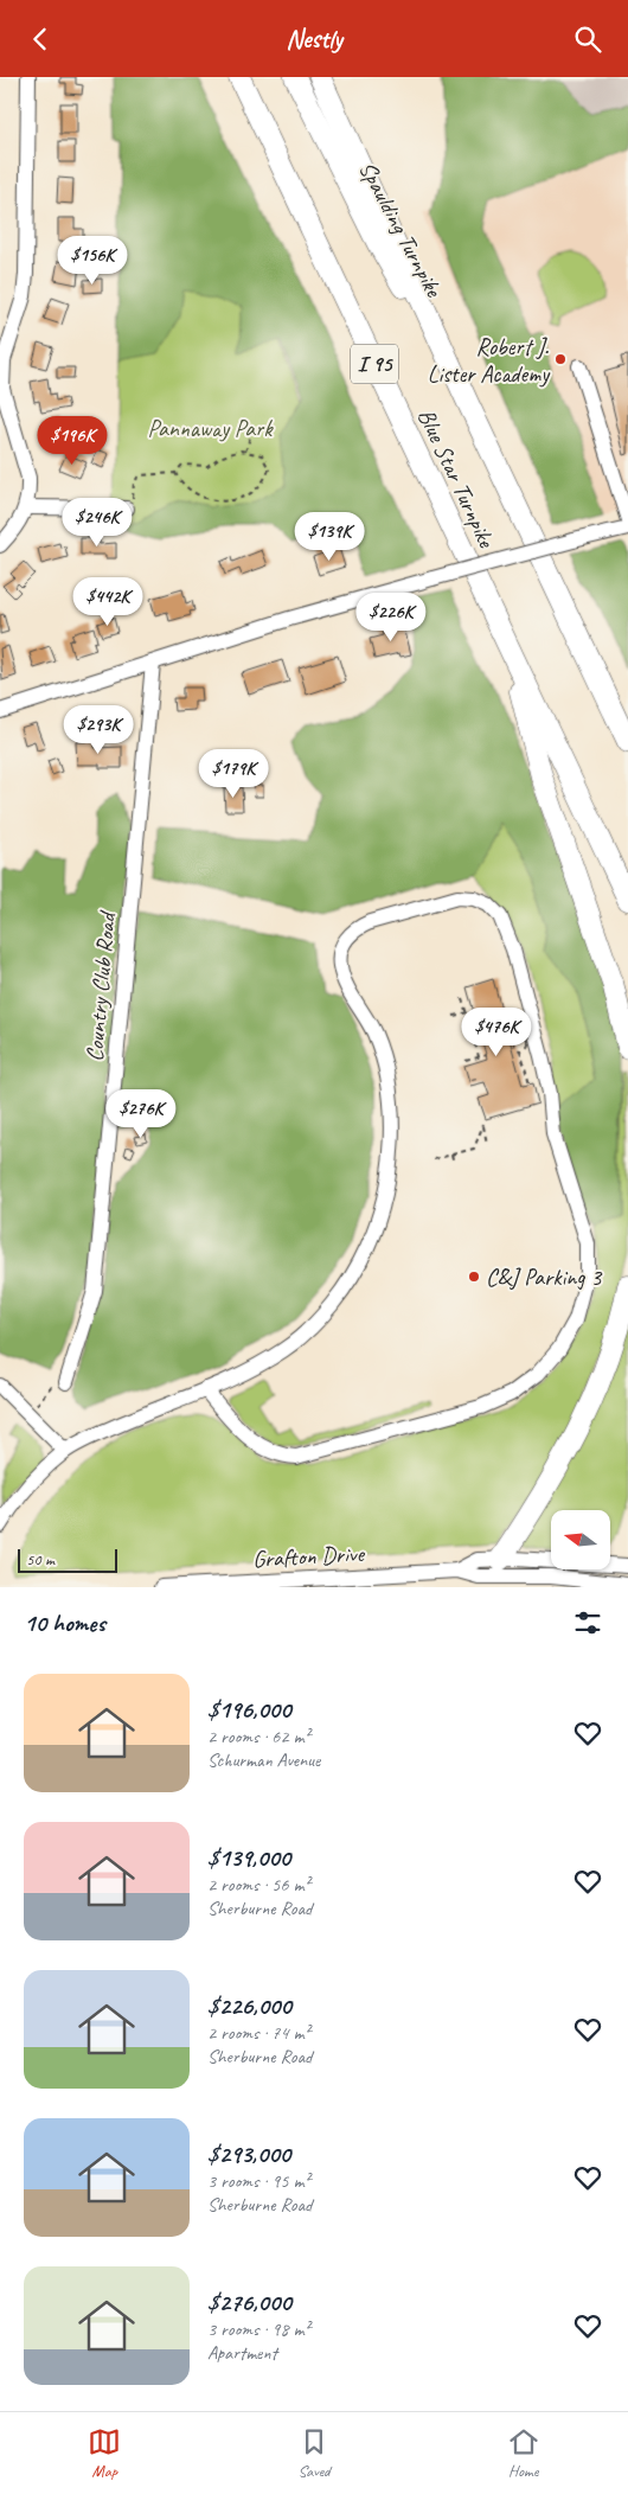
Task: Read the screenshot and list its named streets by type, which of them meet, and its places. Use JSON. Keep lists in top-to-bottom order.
{
  "streets": {
    "highway": ["Spaulding Turnpike", "I 95", "Blue Star Turnpike"],
    "street": ["Country Club Road", "Grafton Drive"]
  },
  "crossings": [
    ["Spaulding Turnpike", "Blue Star Turnpike"]
  ],
  "parks": ["Pannaway Park"],
  "places": ["Robert J. Lister Academy", "C&J Parking 3"],
  "scale_bar": "50 m",
  "north": "left",
  "page": {
    "header": "Nestly",
    "price": [
      "$156K",
      "$196K",
      "$246K",
      "$139K",
      "$442K",
      "$226K",
      "$293K",
      "$179K",
      "$476K",
      "$276K"
    ],
    "scale": "50 m",
    "heading": "10 homes",
    "list": [
      {
        "name": "$196,000",
        "note": "2 rooms · 62 m² · Schurman Avenue"
      },
      {
        "name": "$139,000",
        "note": "2 rooms · 56 m² · Sherburne Road"
      },
      {
        "name": "$226,000",
        "note": "2 rooms · 74 m² · Sherburne Road"
      },
      {
        "name": "$293,000",
        "note": "3 rooms · 95 m² · Sherburne Road"
      },
      {
        "name": "$276,000",
        "note": "3 rooms · 98 m² · Apartment"
      }
    ],
    "tabs": ["Map", "Saved", "Home"]
  }
}
